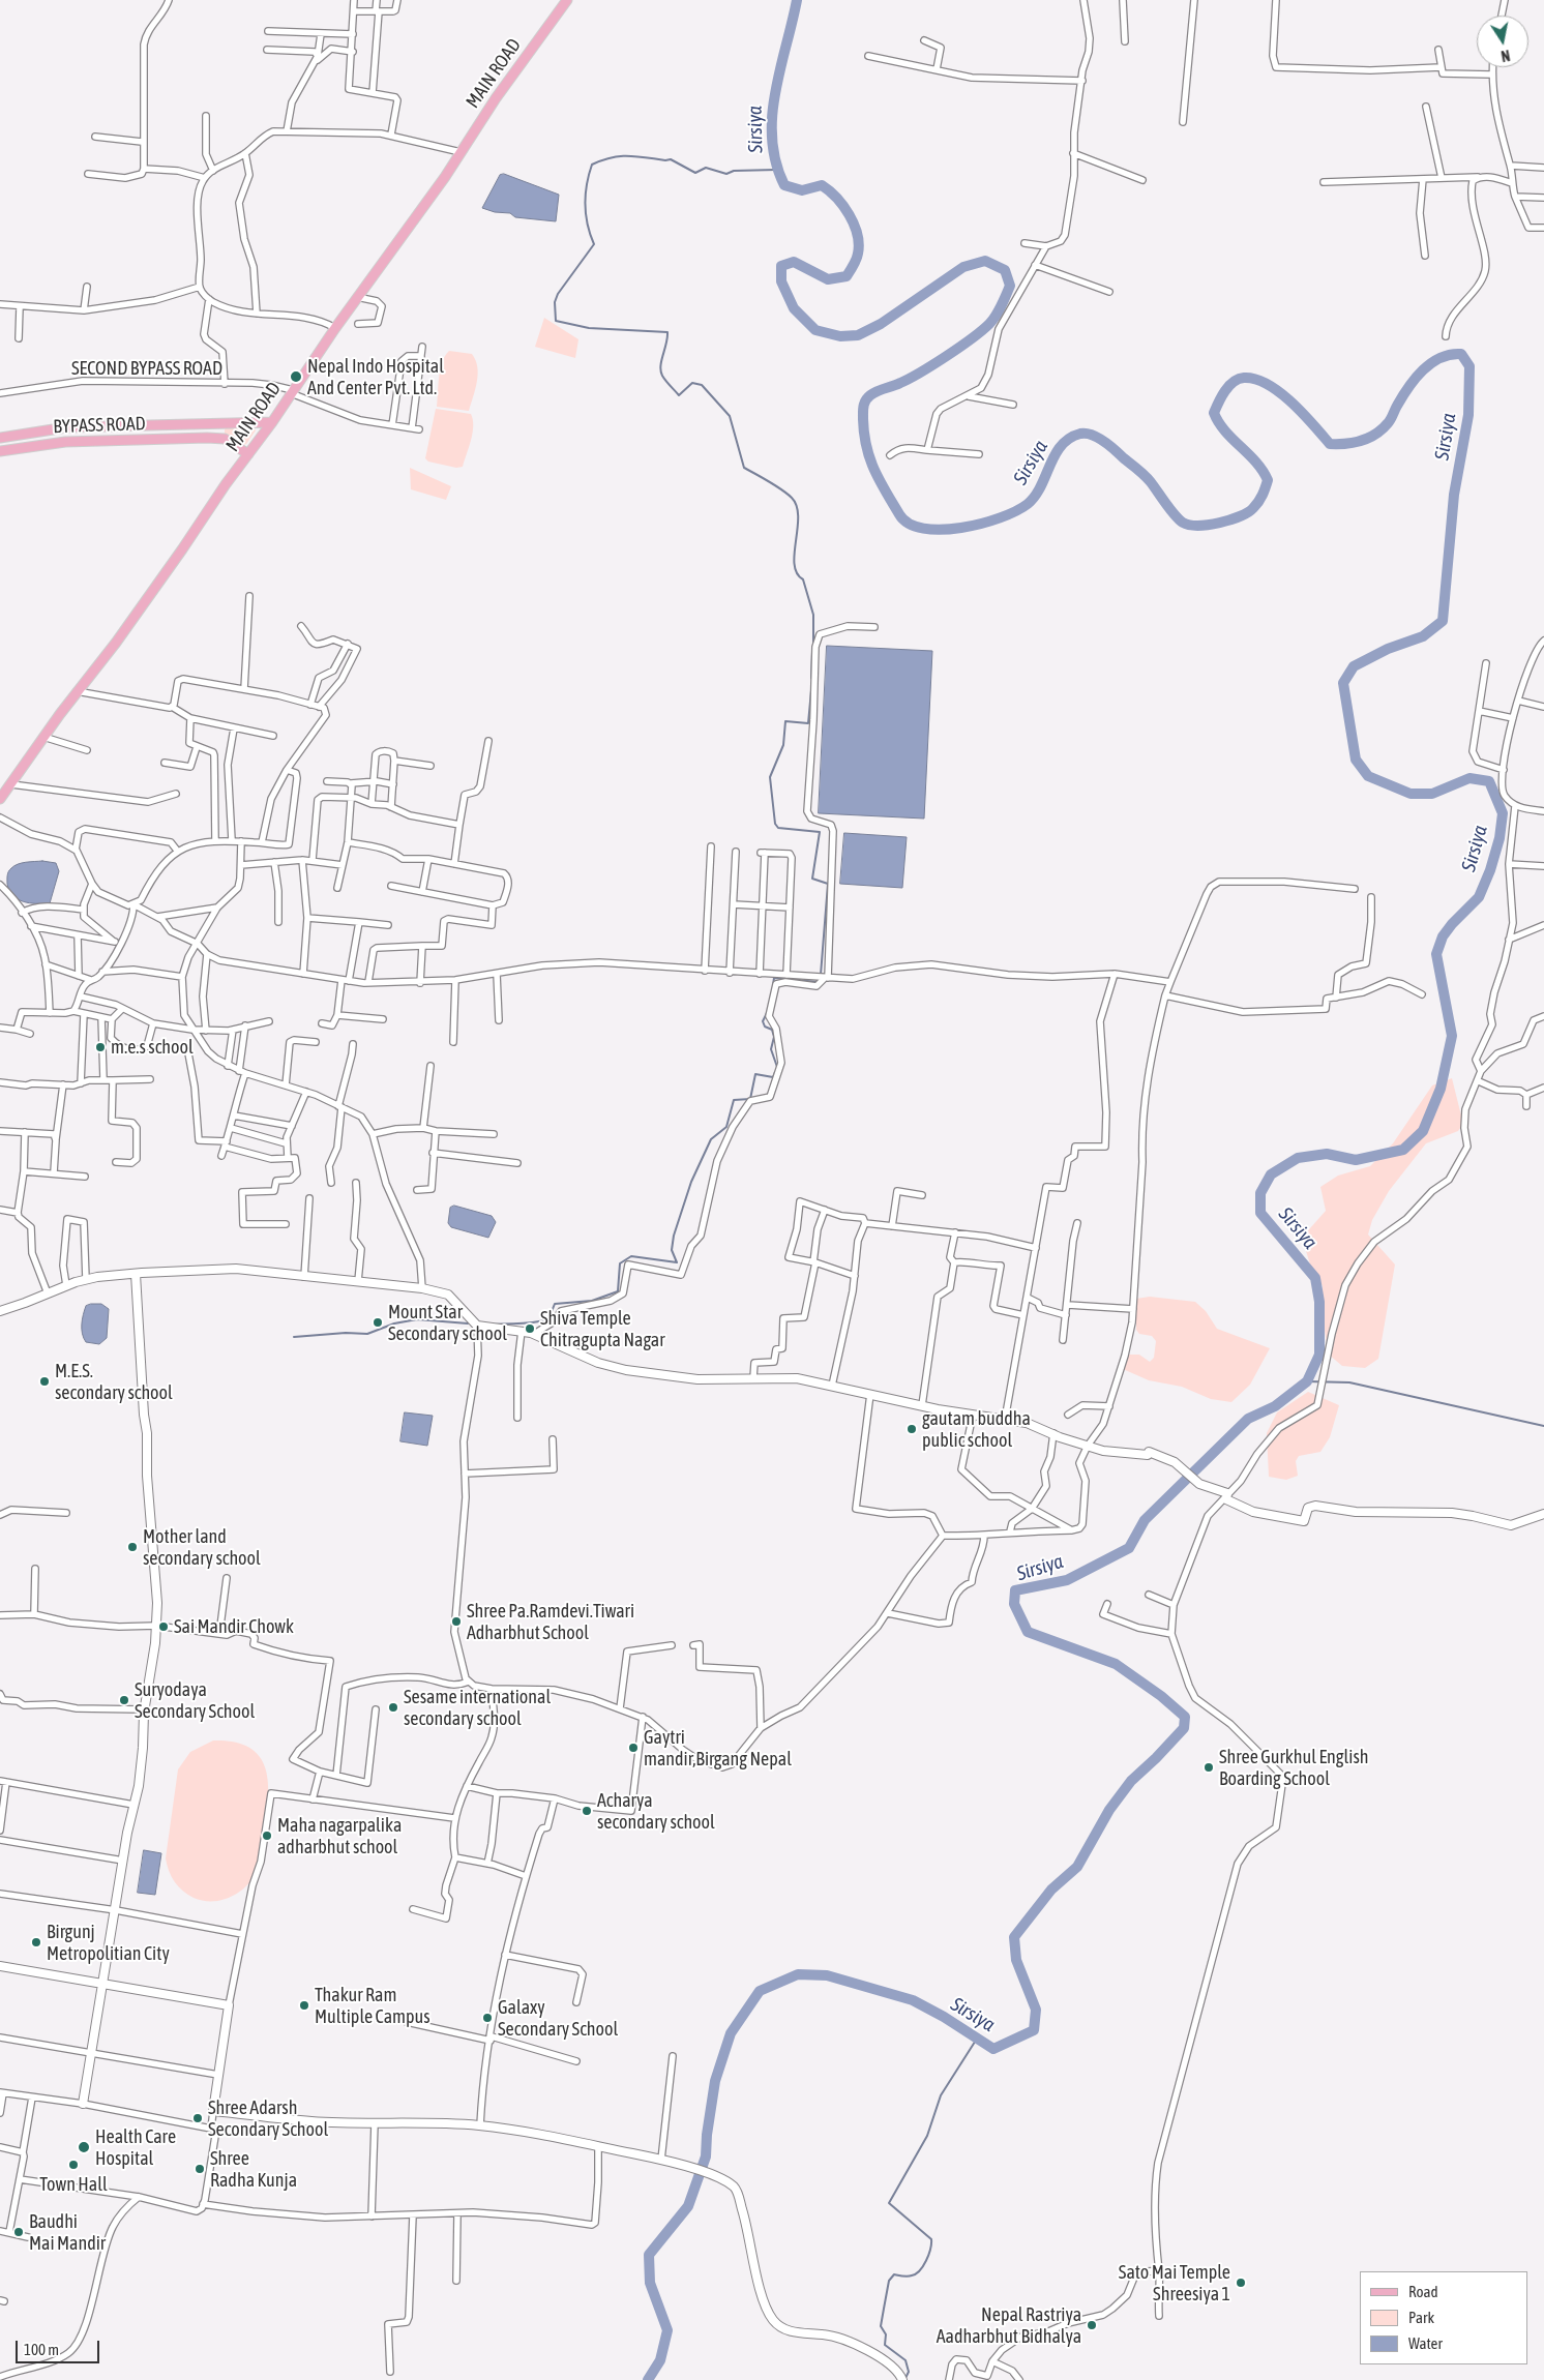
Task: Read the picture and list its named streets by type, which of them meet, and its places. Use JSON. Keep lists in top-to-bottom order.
{
  "streets": {
    "main road": ["MAIN ROAD", "BYPASS ROAD"],
    "street": ["SECOND BYPASS ROAD"]
  },
  "crossings": [
    ["MAIN ROAD", "SECOND BYPASS ROAD"],
    ["MAIN ROAD", "BYPASS ROAD"]
  ],
  "water": ["Sirsiya"],
  "places": [
    "Nepal Indo Hospital And Center Pvt. Ltd.",
    "m.e.s school",
    "Mount Star Secondary school",
    "Shiva Temple Chitragupta Nagar",
    "M.E.S. secondary school",
    "gautam buddha public school",
    "Mother land secondary school",
    "Shree Pa.Ramdevi.Tiwari Adharbhut School",
    "Sai Mandir Chowk",
    "Suryodaya Secondary School",
    "Sesame international secondary school",
    "Gaytri mandir,Birgang Nepal",
    "Shree Gurkhul English Boarding School",
    "Acharya secondary school",
    "Maha nagarpalika adharbhut school",
    "Birgunj Metropolitian City",
    "Thakur Ram Multiple Campus",
    "Galaxy Secondary School",
    "Shree Adarsh Secondary School",
    "Health Care Hospital",
    "Town Hall",
    "Shree Radha Kunja",
    "Baudhi Mai Mandir",
    "Sato Mai Temple Shreesiya 1",
    "Nepal Rastriya Aadharbhut Bidhalya"
  ],
  "legend": ["Road", "Park", "Water"],
  "scale_bar": "100 m",
  "north": "bottom"
}
